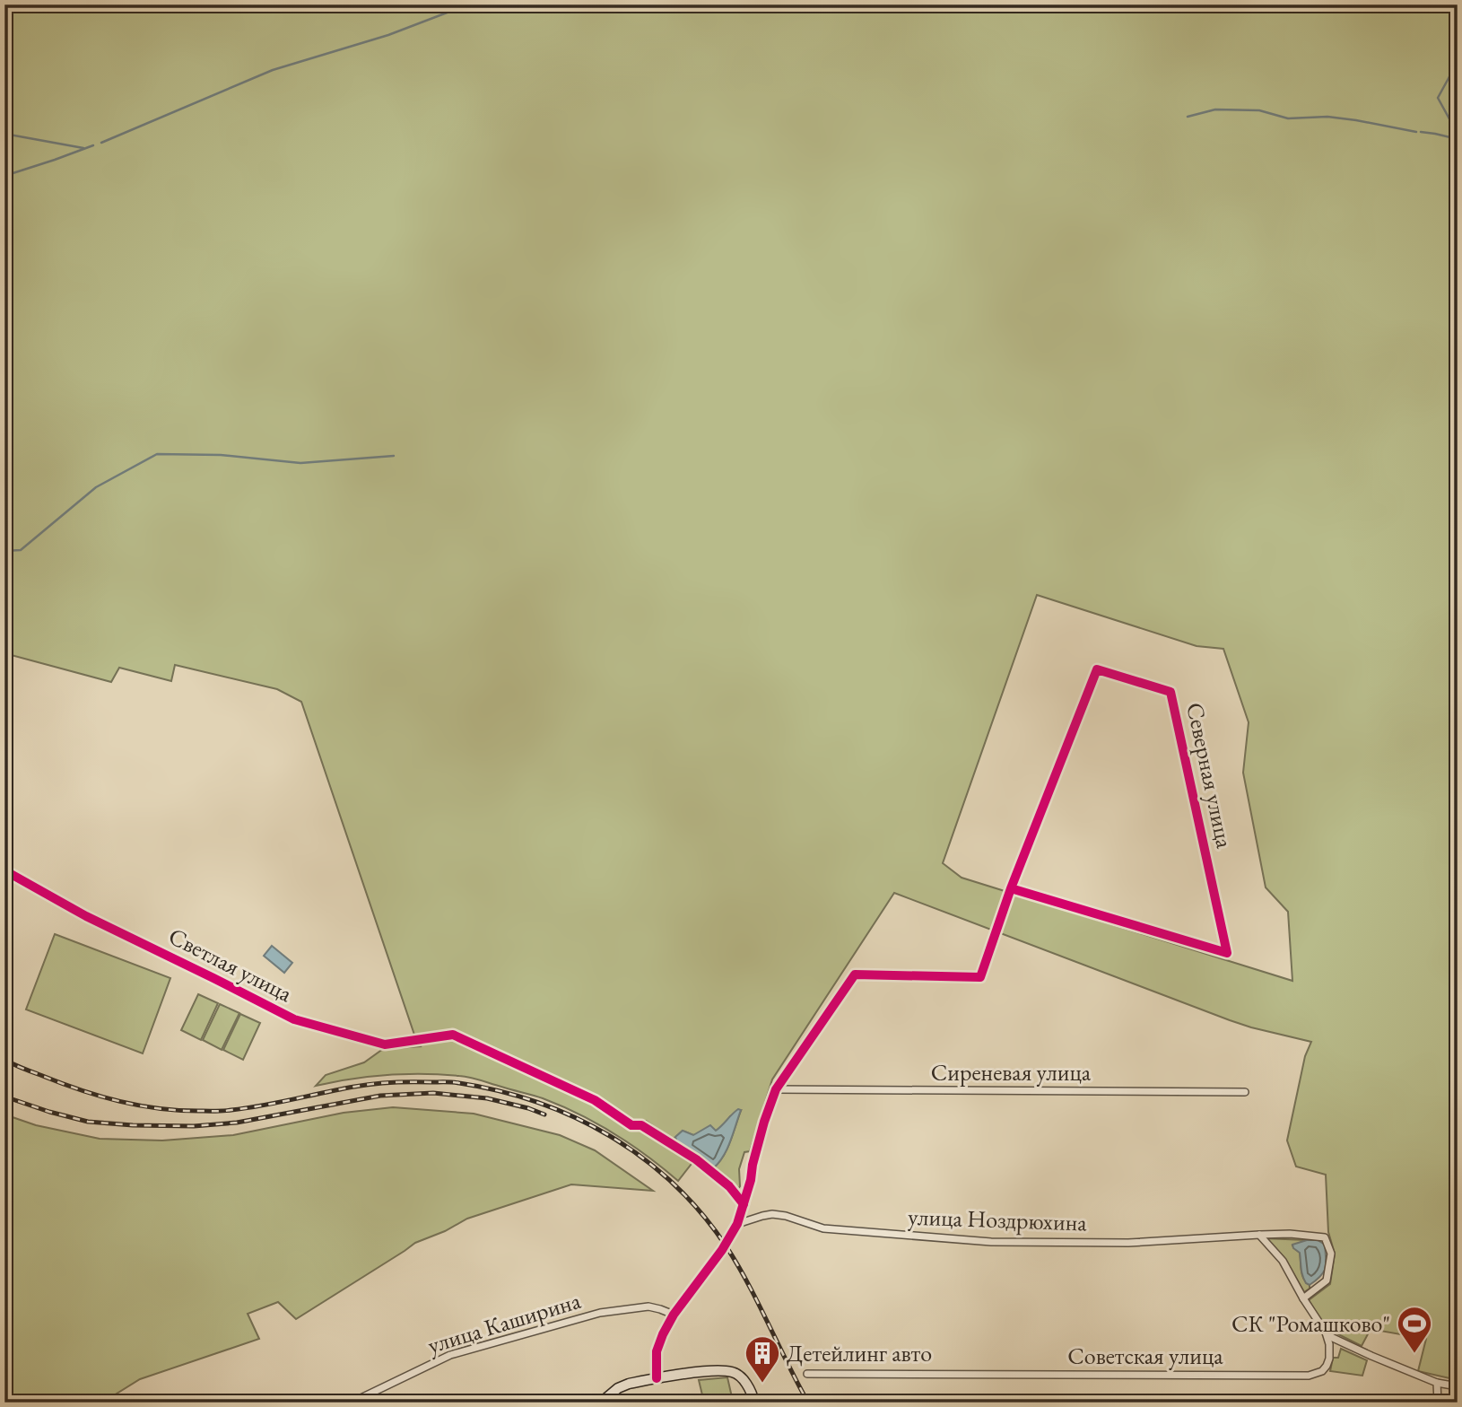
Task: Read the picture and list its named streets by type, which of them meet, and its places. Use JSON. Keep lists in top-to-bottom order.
{
  "streets": {
    "street": [
      "Северная улица",
      "Светлая улица",
      "Сиреневая улица",
      "улица Ноздрюхина",
      "улица Каширина",
      "Советская улица"
    ]
  },
  "crossings": [
    ["улица Ноздрюхина", "Советская улица"]
  ],
  "places": {
    "sports": ["СК \"Ромашково\""],
    "building": ["Детейлинг авто"]
  }
}
